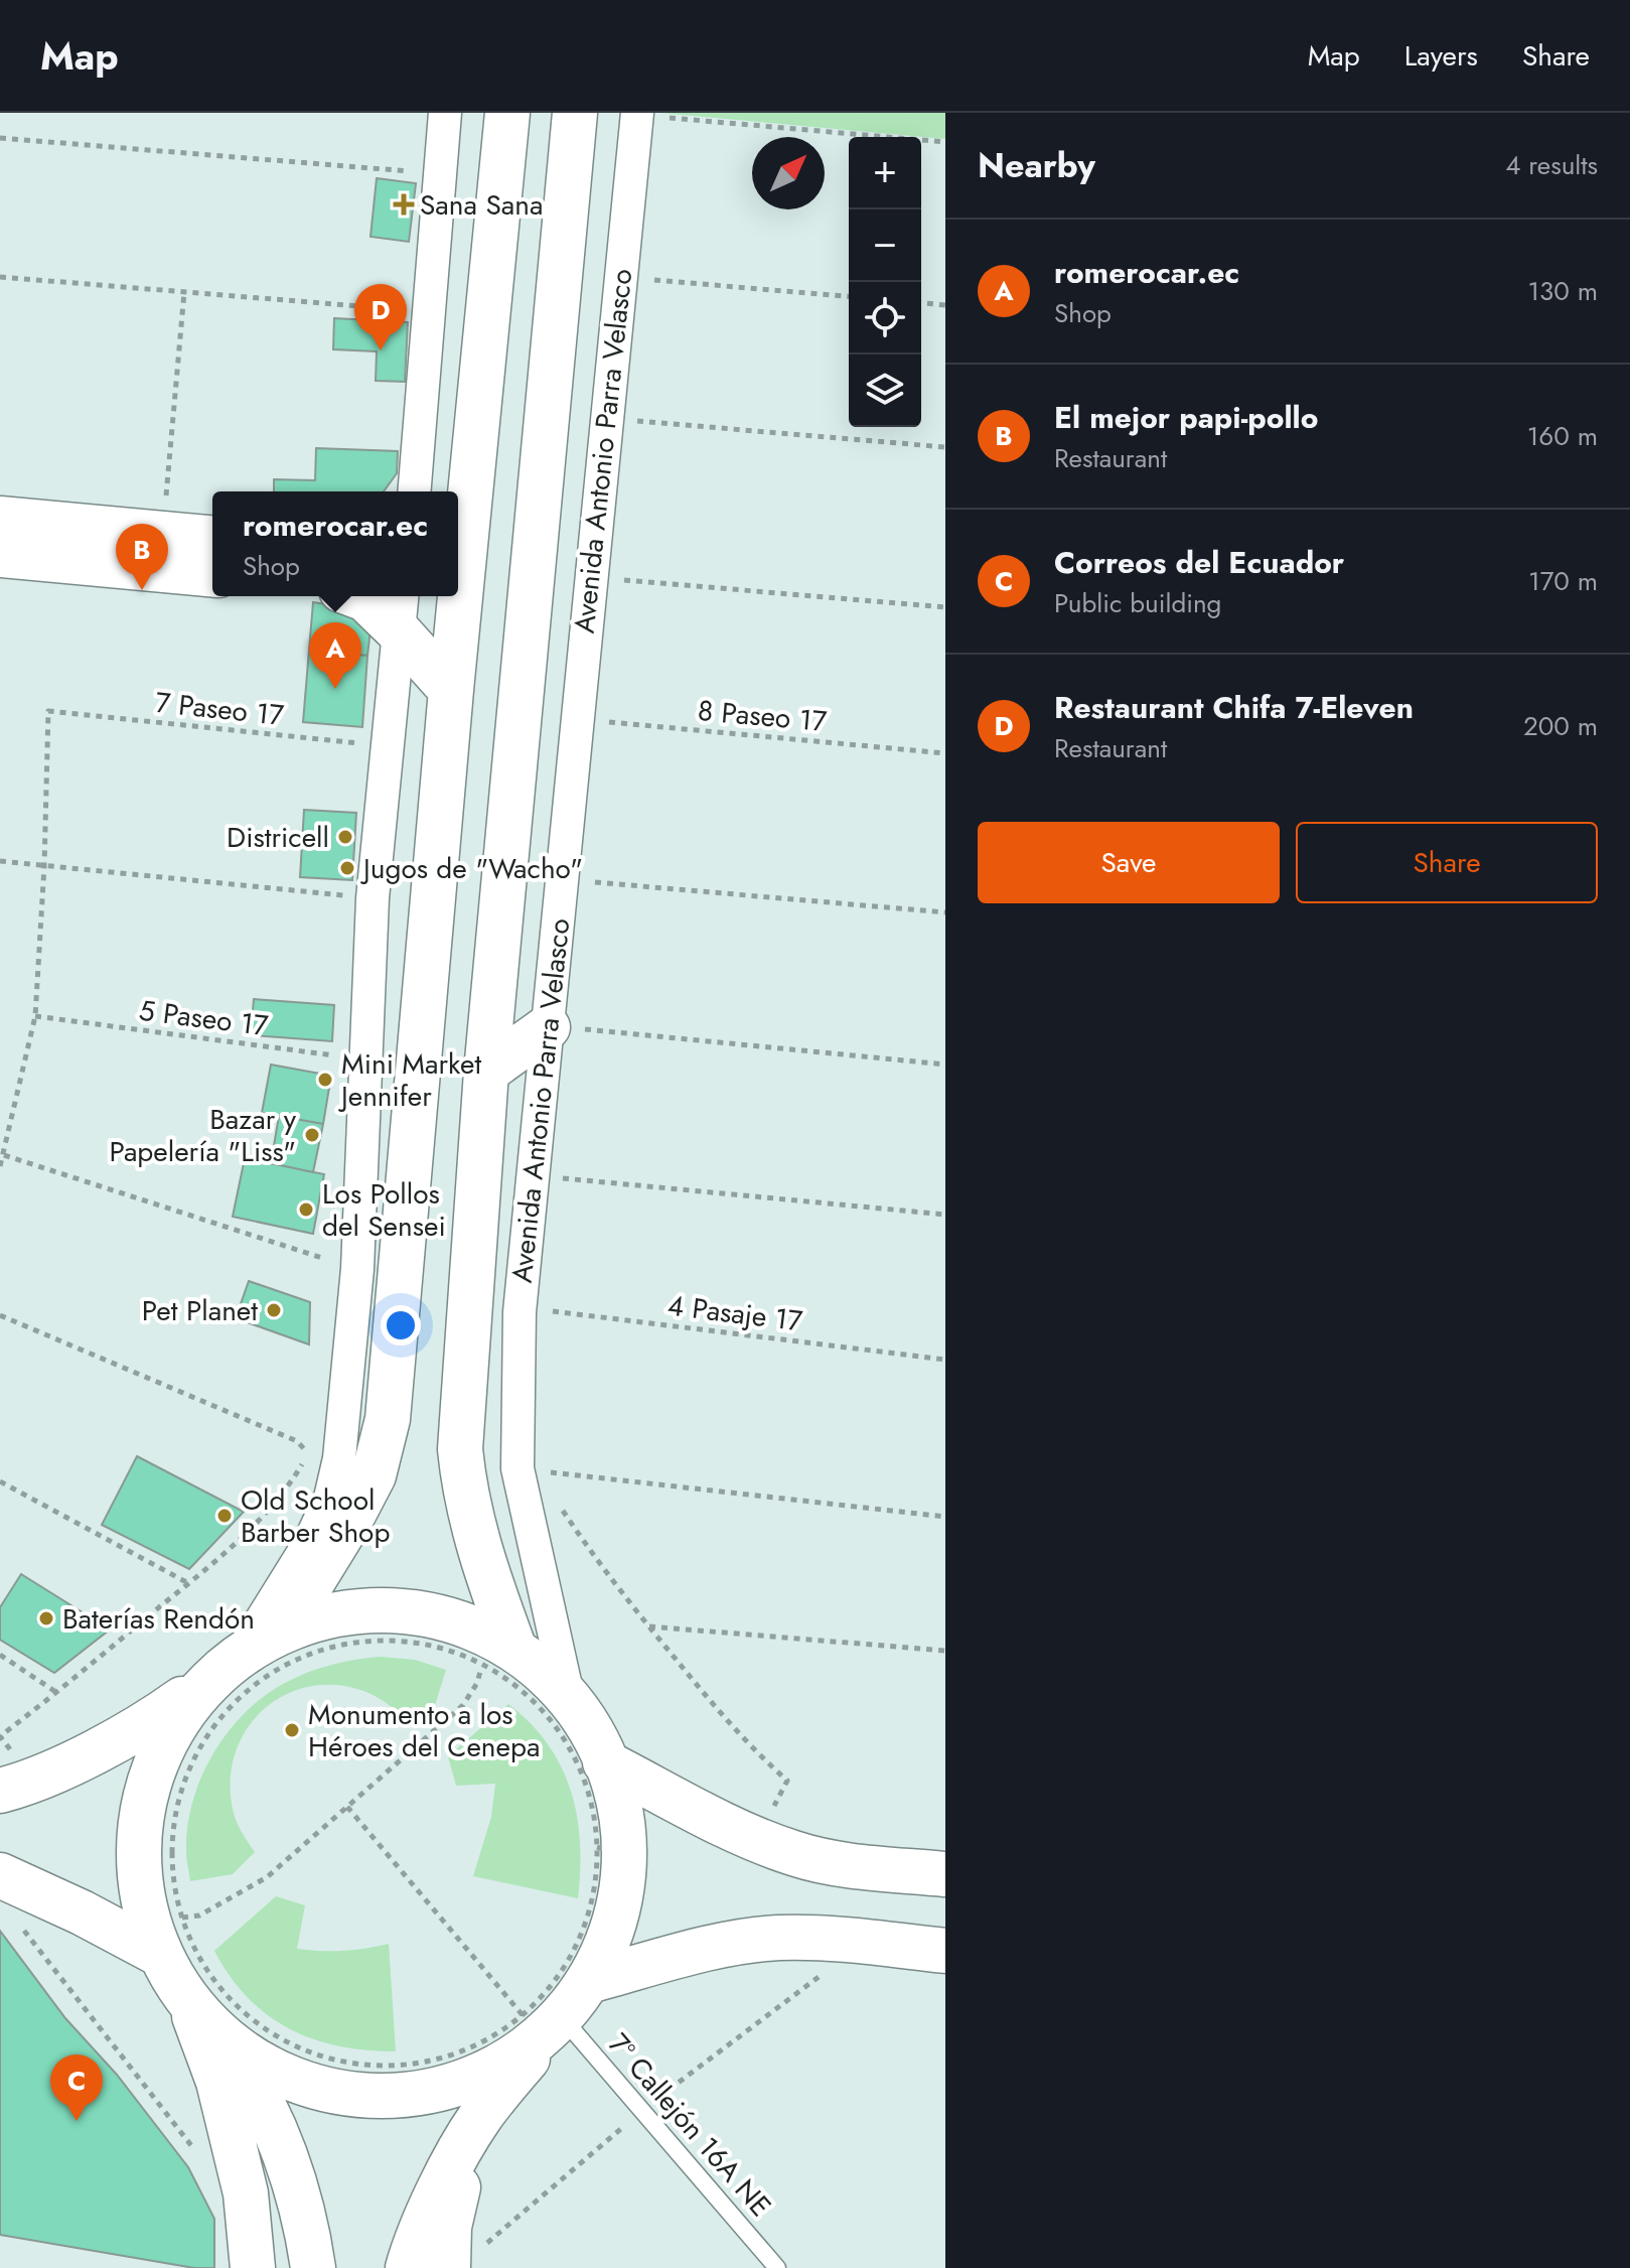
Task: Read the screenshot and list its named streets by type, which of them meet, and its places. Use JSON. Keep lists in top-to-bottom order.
{
  "streets": {
    "main road": ["Avenida Antonio Parra Velasco"],
    "lane": ["7º Callejón 16A NE"],
    "path": [
      "7 Paseo 17",
      "8 Paseo 17",
      "5 Paseo 17",
      "4 Pasaje 17"
    ]
  },
  "crossings": [
    ["Avenida Antonio Parra Velasco", "8 Paseo 17"],
    ["Avenida Antonio Parra Velasco", "4 Pasaje 17"]
  ],
  "places": {
    "health": ["Sana Sana"],
    "other": [
      "Districell",
      "Jugos de \"Wacho\"",
      "Mini Market Jennifer",
      "Bazar y Papelería \"Liss\"",
      "Los Pollos del Sensei",
      "Pet Planet",
      "Old School Barber Shop",
      "Baterías Rendón",
      "Monumento a los Héroes del Cenepa"
    ]
  },
  "north": "top right",
  "page": {
    "header": "Map",
    "nav": ["Map", "Layers", "Share"],
    "heading": ["Nearby", "4 results"],
    "map_buttons": ["+", "−"],
    "list": [
      {
        "mark": "A",
        "name": "romerocar.ec",
        "note": "Shop",
        "value": "130 m"
      },
      {
        "mark": "B",
        "name": "El mejor papi-pollo",
        "note": "Restaurant",
        "value": "160 m"
      },
      {
        "mark": "C",
        "name": "Correos del Ecuador",
        "note": "Public building",
        "value": "170 m"
      },
      {
        "mark": "D",
        "name": "Restaurant Chifa 7-Eleven",
        "note": "Restaurant",
        "value": "200 m"
      }
    ],
    "pins": [
      "D",
      "B",
      "A",
      "C"
    ],
    "popup": ["romerocar.ec", "Shop"],
    "buttons": ["Save", "Share"]
  }
}
